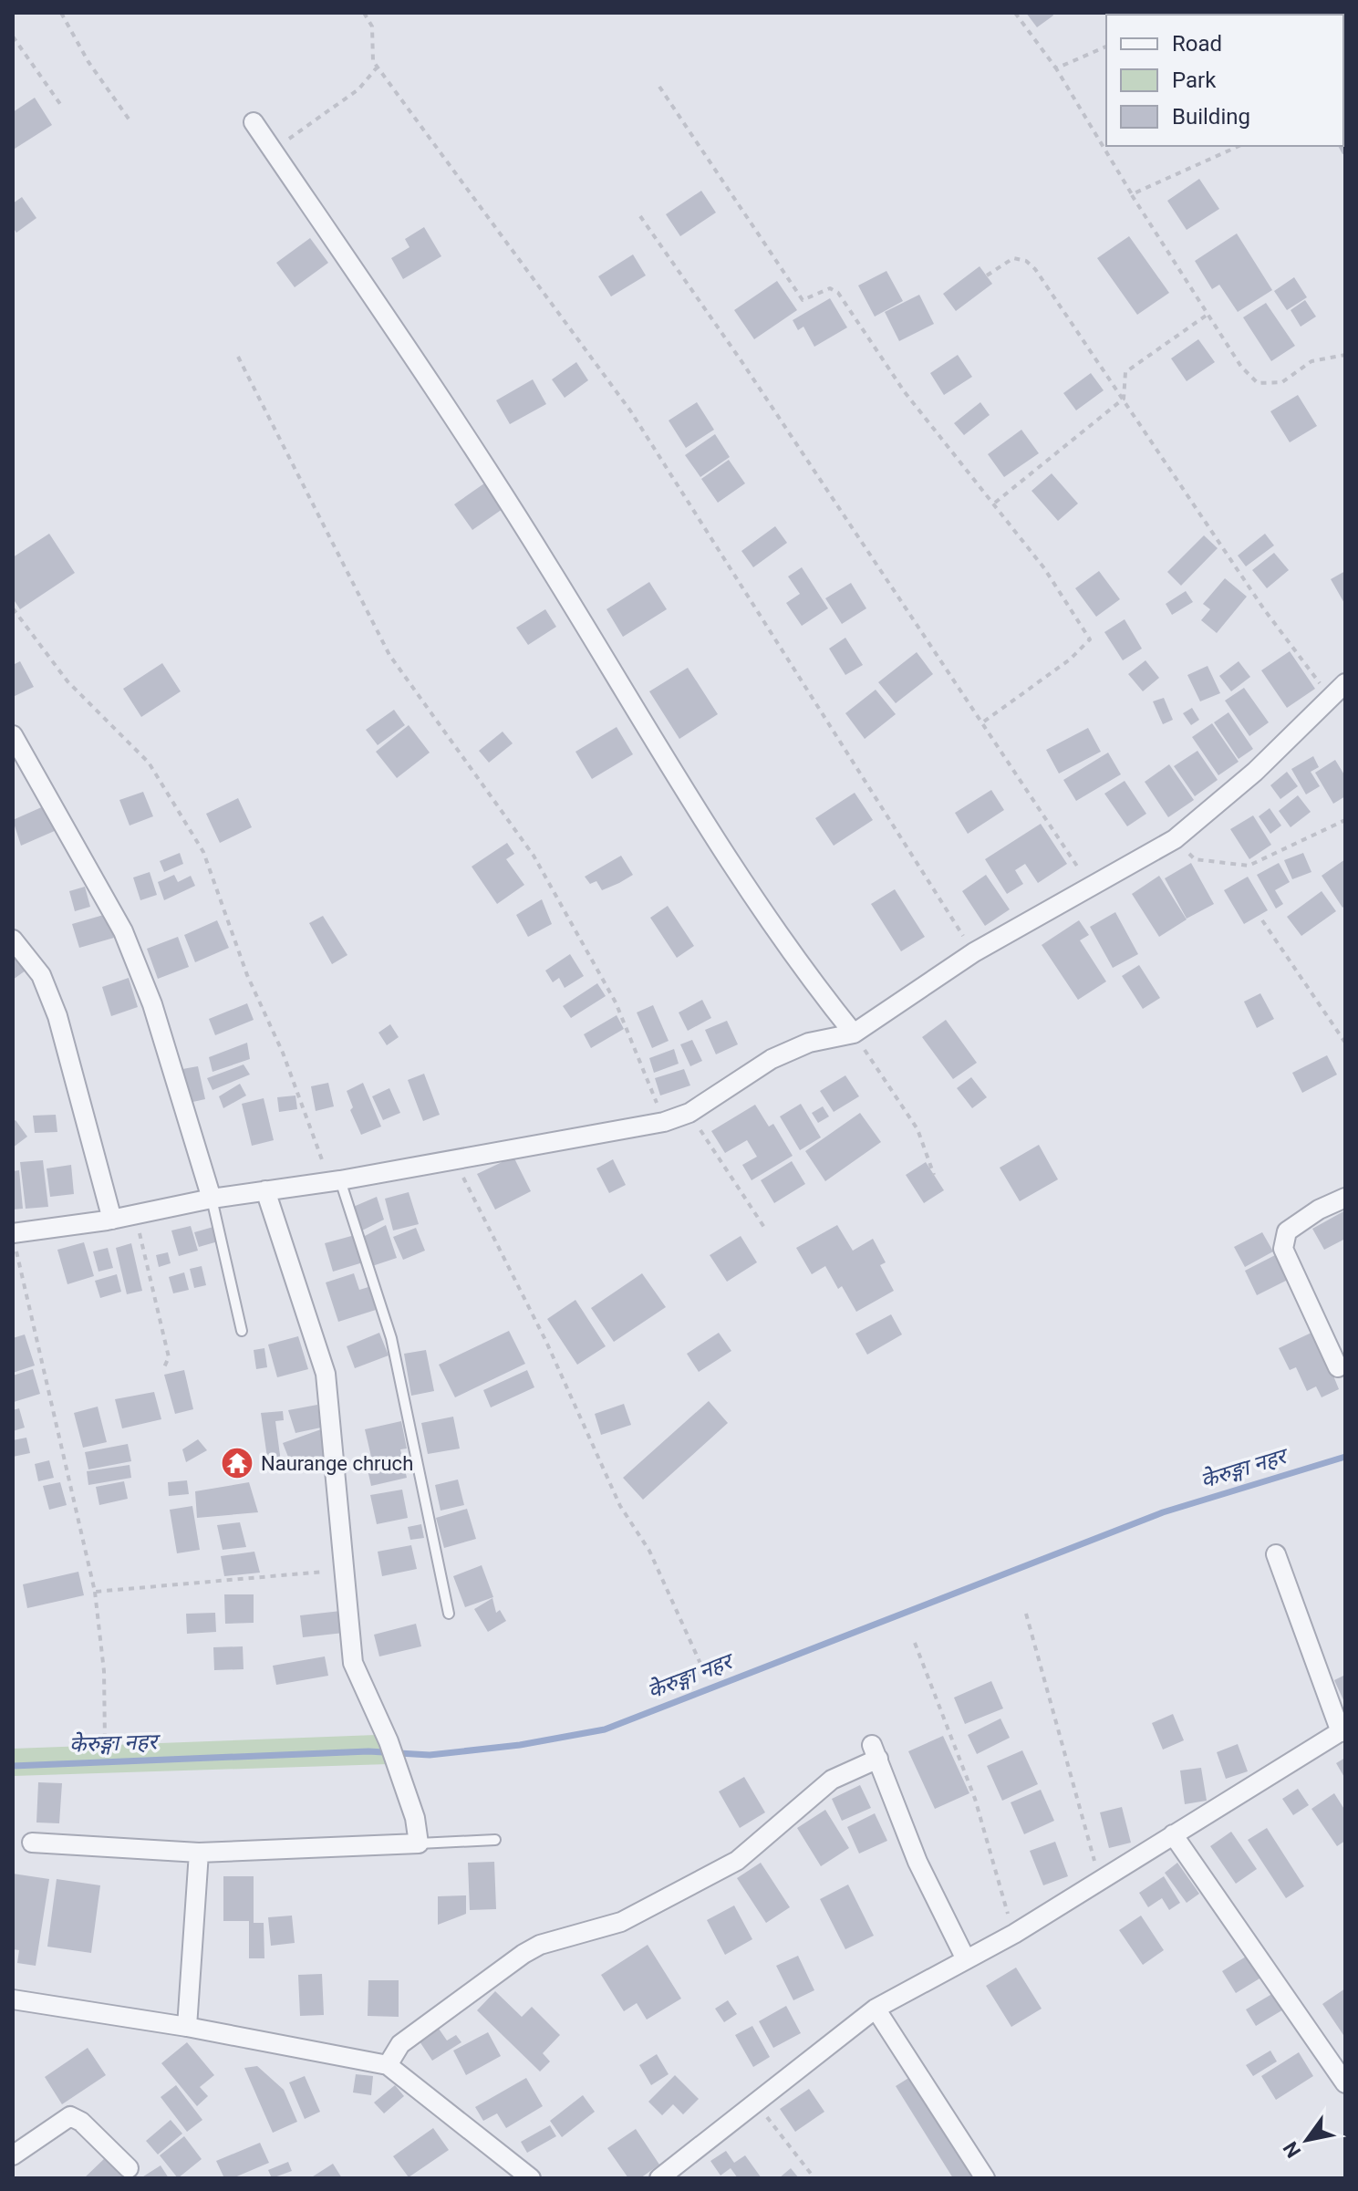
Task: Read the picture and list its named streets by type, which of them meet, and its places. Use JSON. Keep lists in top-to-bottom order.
{
  "water": ["केेरुङ्गा नहर"],
  "places": {
    "temple": ["Naurange chruch"]
  },
  "legend": ["Road", "Park", "Building"],
  "north": "bottom left"
}
